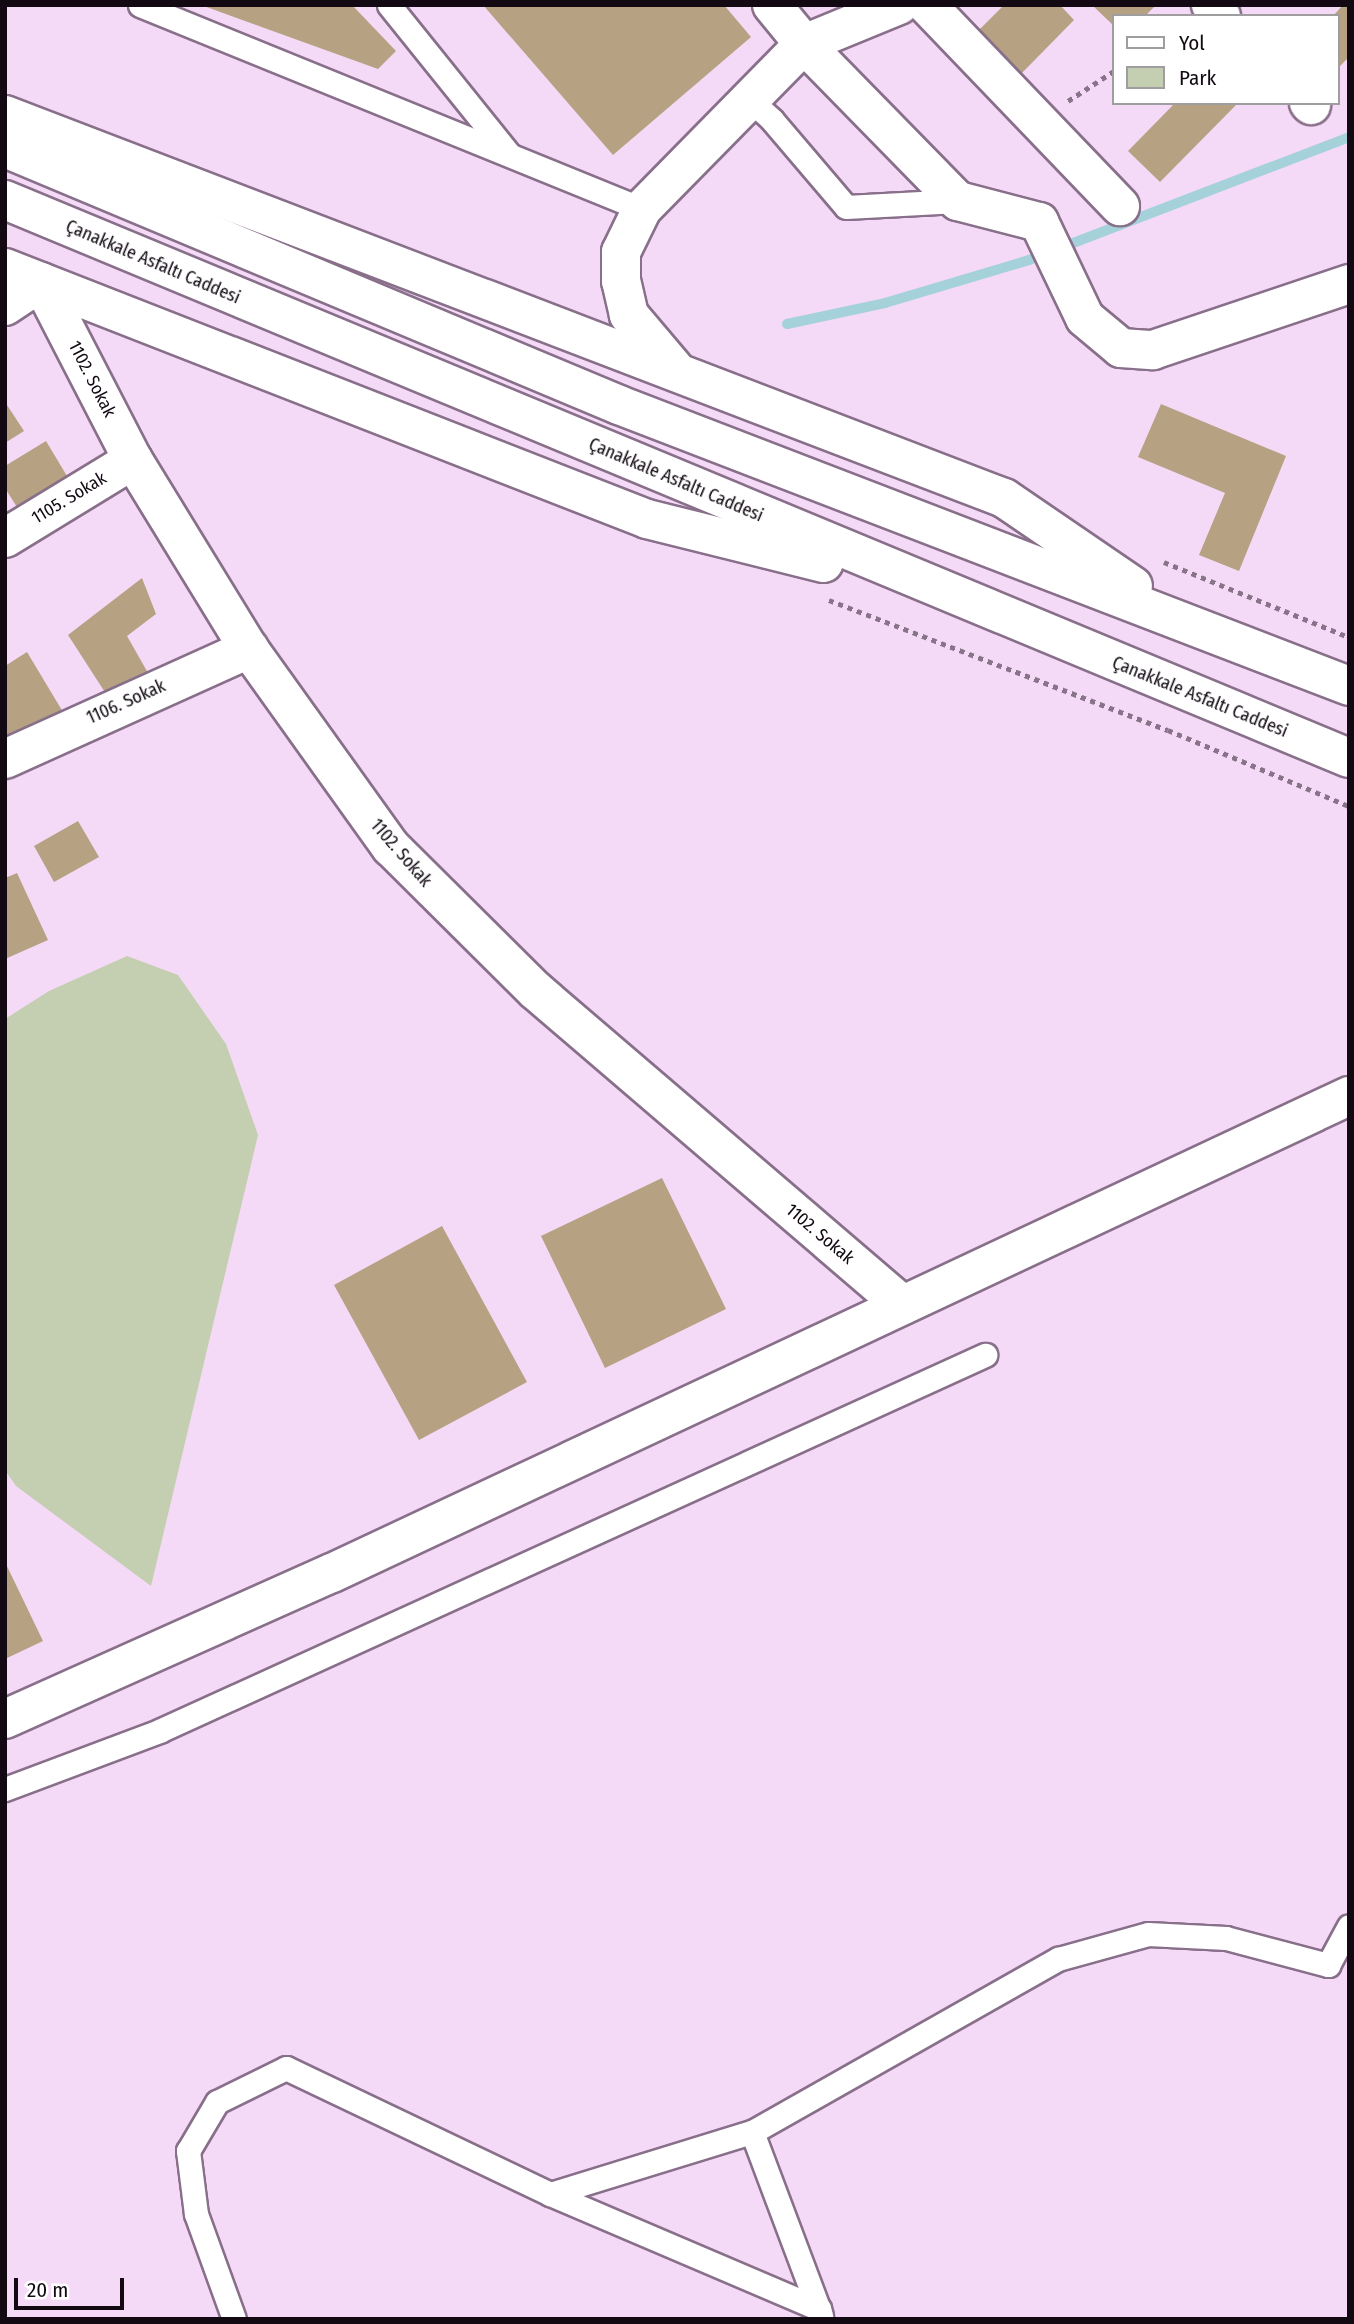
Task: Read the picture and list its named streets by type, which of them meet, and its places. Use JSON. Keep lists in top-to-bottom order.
{
  "streets": {
    "main road": [
      "Çanakkale Asfaltı Caddesi",
      "1102. Sokak",
      "1105. Sokak",
      "1106. Sokak"
    ]
  },
  "crossings": [
    ["1102. Sokak", "1105. Sokak"],
    ["1102. Sokak", "1106. Sokak"]
  ],
  "legend": ["Yol", "Park"],
  "scale_bar": "20 m"
}
